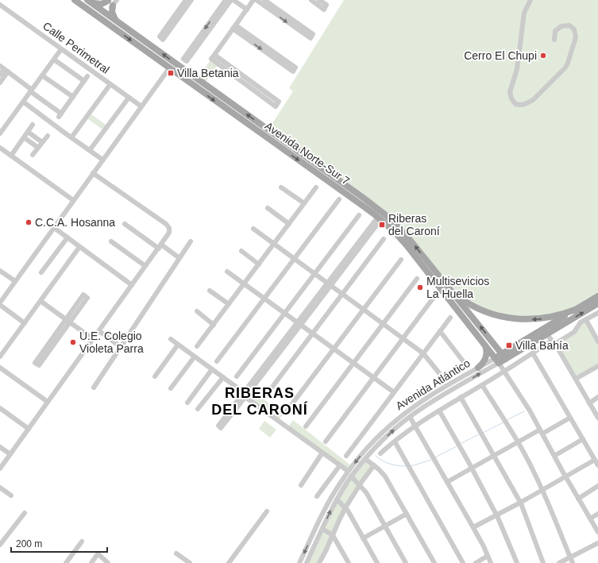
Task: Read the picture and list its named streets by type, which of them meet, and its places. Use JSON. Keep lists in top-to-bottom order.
{
  "streets": {
    "main road": ["Avenida Norte-Sur 7"],
    "street": ["Calle Perimetral", "Avenida Atlántico"]
  },
  "crossings": [
    ["Avenida Norte-Sur 7", "Avenida Atlántico"]
  ],
  "districts": ["RIBERAS DEL CARONÍ"],
  "places": {
    "other": [
      "Cerro El Chupi",
      "C.C.A. Hosanna",
      "Multisevicios La Huella",
      "U.E. Colegio Violeta Parra"
    ],
    "transit": ["Villa Betania", "Riberas del Caroní", "Villa Bahía"]
  },
  "scale_bar": "200 m"
}
